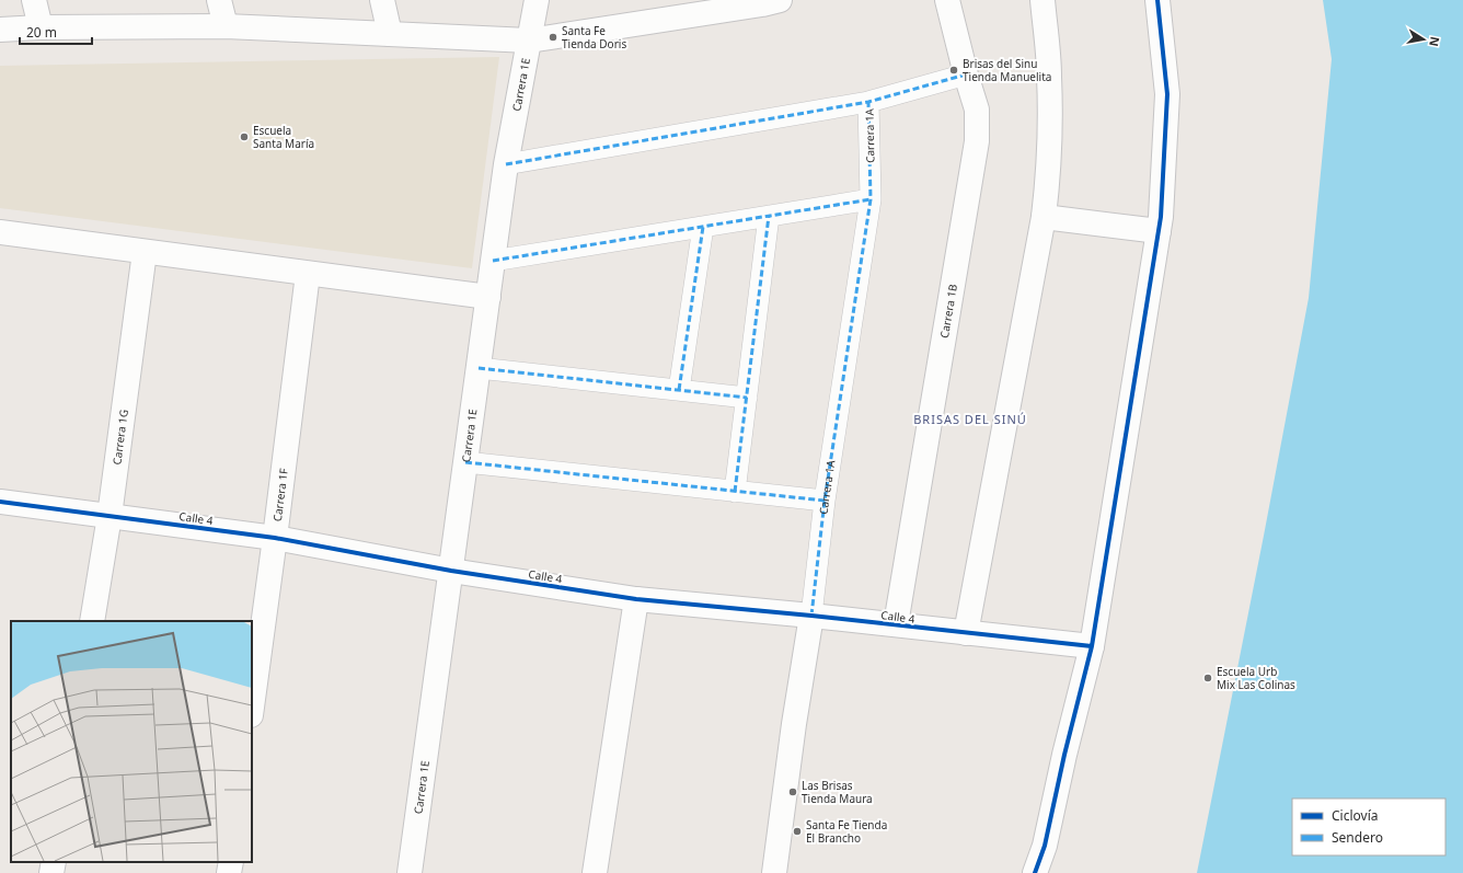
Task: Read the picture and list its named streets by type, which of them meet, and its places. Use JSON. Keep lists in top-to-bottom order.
{
  "streets": {
    "street": [
      "Carrera 1E",
      "Carrera 1A",
      "Carrera 1B",
      "Carrera 1G",
      "Carrera 1F",
      "Calle 4"
    ]
  },
  "crossings": [
    ["Carrera 1E", "Calle 4"],
    ["Carrera 1A", "Calle 4"],
    ["Carrera 1B", "Calle 4"],
    ["Carrera 1G", "Calle 4"],
    ["Carrera 1F", "Calle 4"]
  ],
  "districts": ["BRISAS DEL SINÚ"],
  "places": [
    "Santa Fe Tienda Doris",
    "Brisas del Sinu Tienda Manuelita",
    "Escuela Santa María",
    "Escuela Urb Mix Las Colinas",
    "Las Brisas Tienda Maura",
    "Santa Fe Tienda El Brancho"
  ],
  "legend": ["Ciclovía", "Sendero"],
  "scale_bar": "20 m",
  "north": "right"
}
